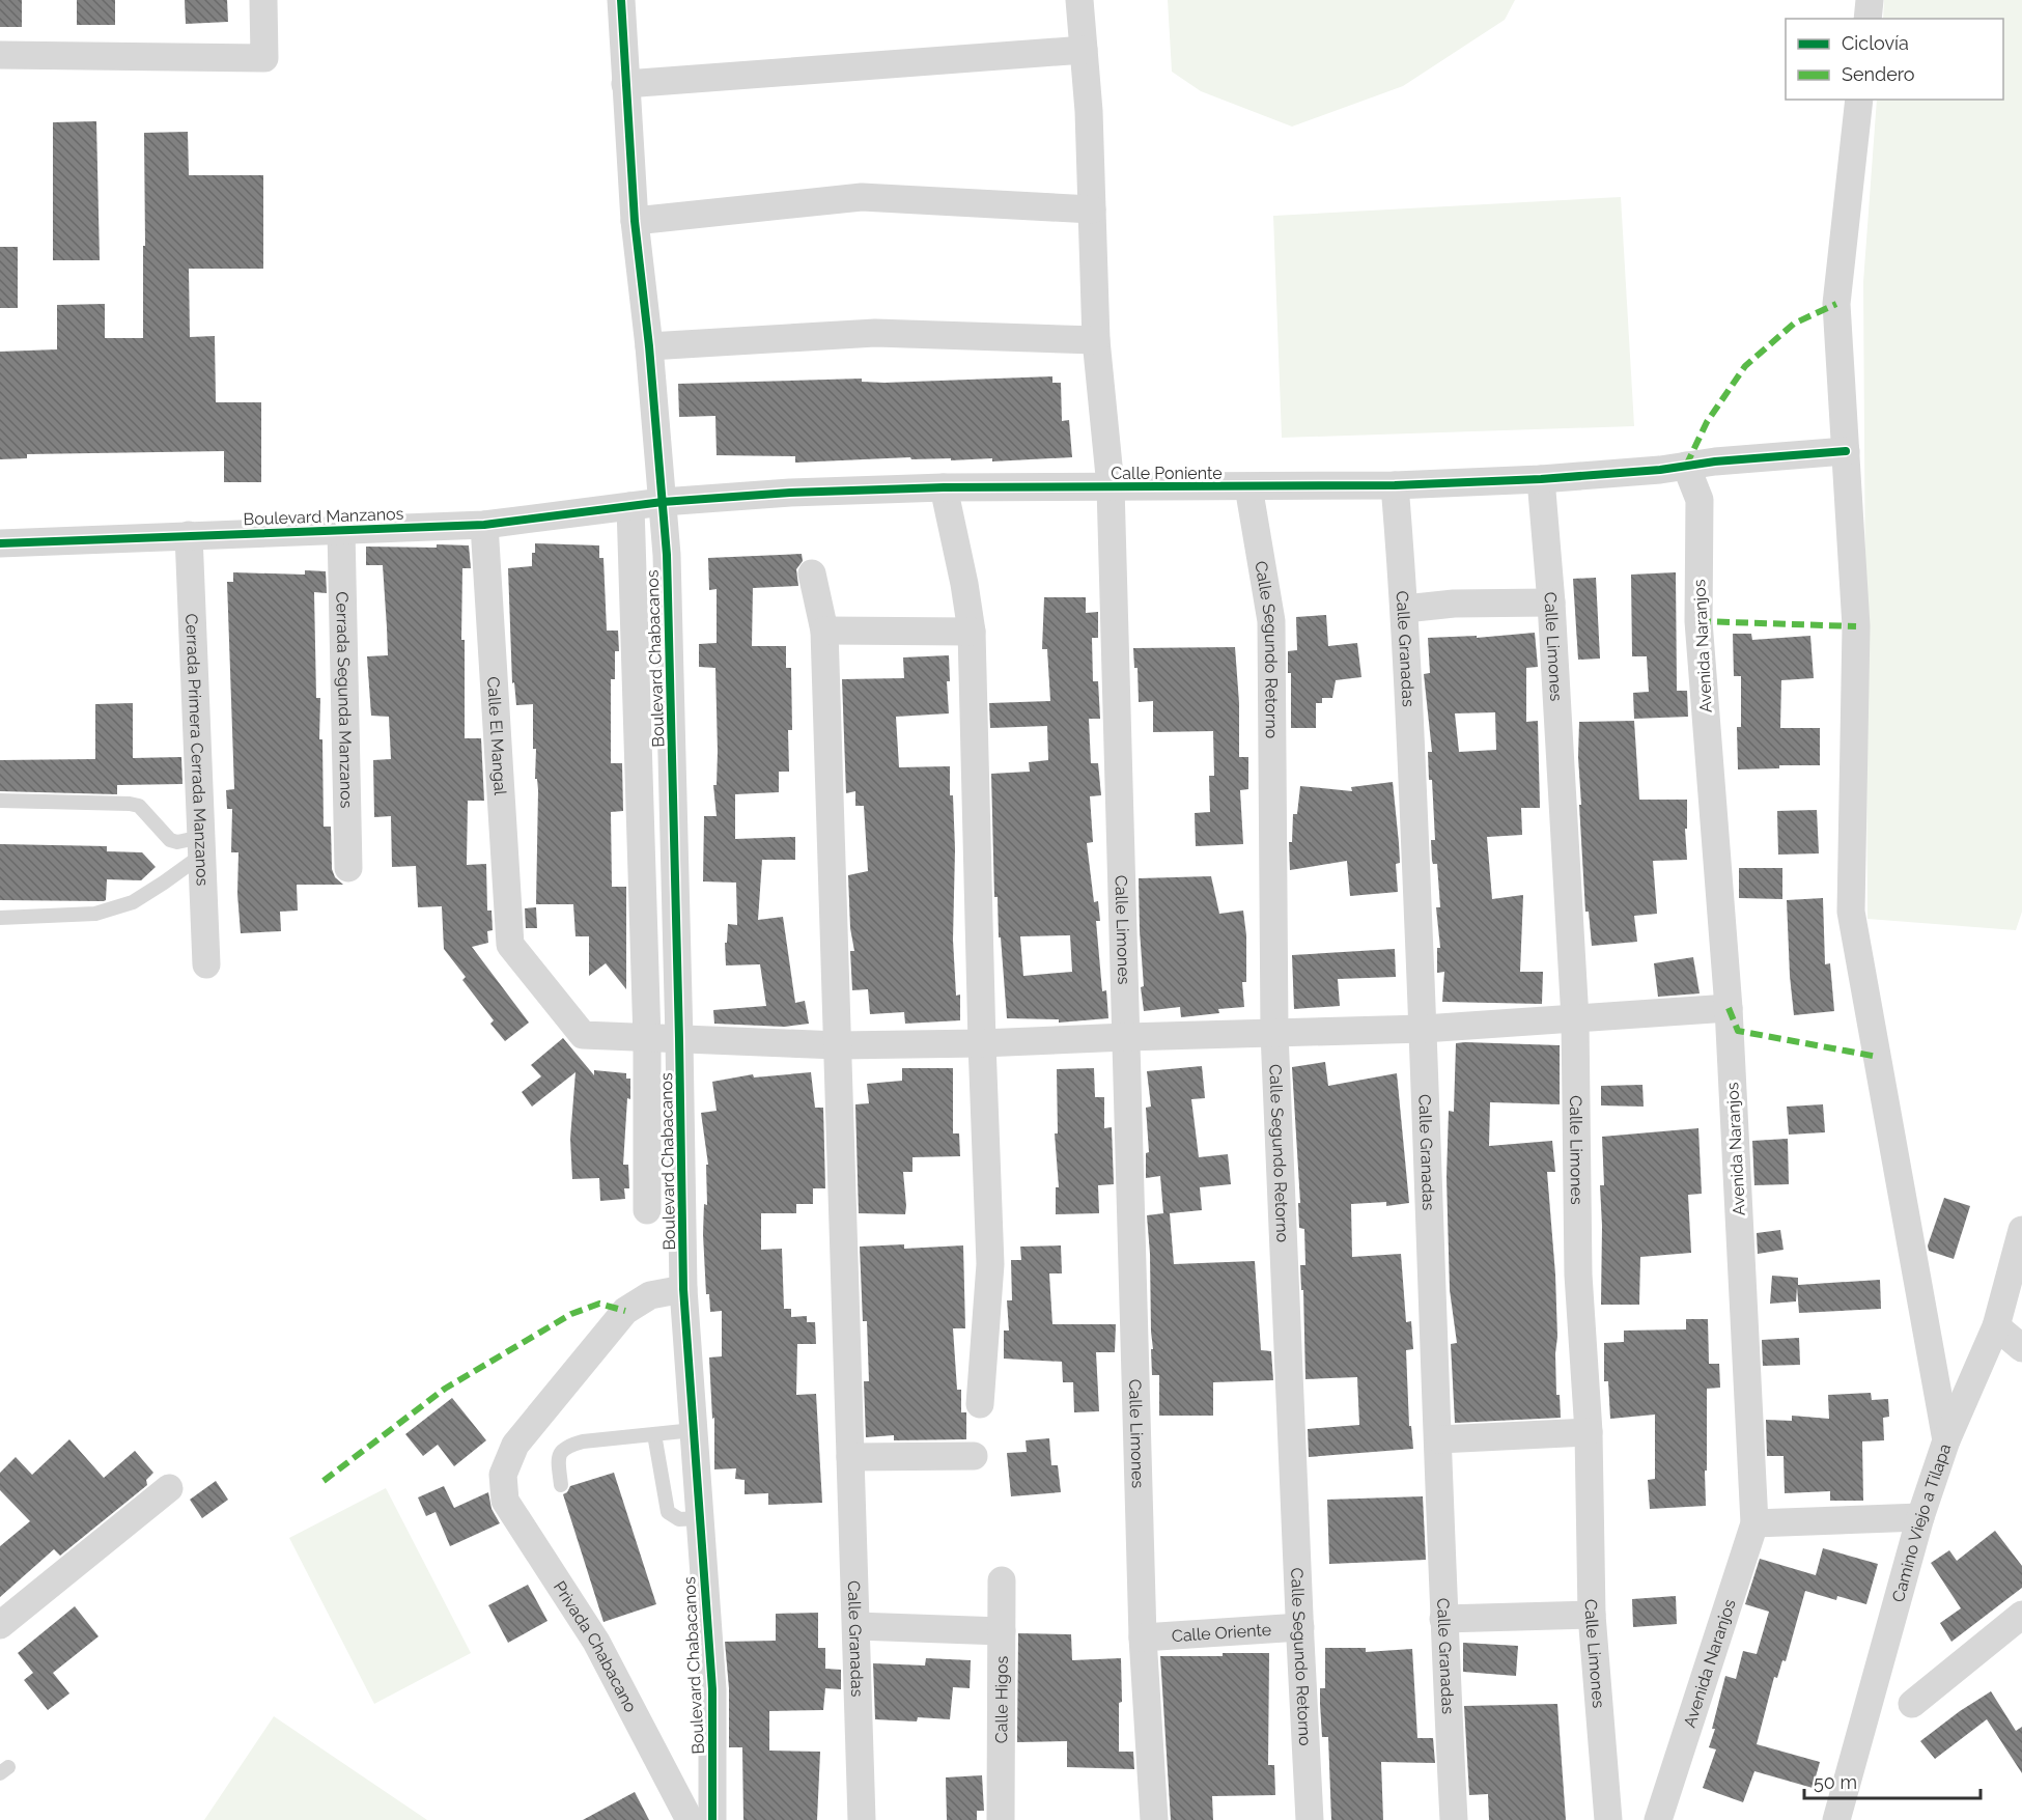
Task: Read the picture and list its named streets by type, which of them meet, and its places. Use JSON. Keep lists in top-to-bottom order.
{
  "streets": {
    "street": [
      "Calle Poniente",
      "Boulevard Manzanos",
      "Calle Limones",
      "Avenida Naranjos",
      "Calle Segundo Retorno",
      "Calle Granadas",
      "Boulevard Chabacanos",
      "Cerrada Segunda Manzanos",
      "Calle El Mangal",
      "Cerrada Primera Cerrada Manzanos",
      "Camino Viejo a Tilapa",
      "Calle Oriente",
      "Privada Chabacano",
      "Calle Higos"
    ]
  },
  "crossings": [
    ["Calle Poniente", "Boulevard Manzanos"],
    ["Calle Poniente", "Calle Limones"],
    ["Calle Poniente", "Avenida Naranjos"],
    ["Calle Poniente", "Calle Segundo Retorno"],
    ["Calle Poniente", "Calle Granadas"],
    ["Calle Poniente", "Boulevard Chabacanos"],
    ["Boulevard Manzanos", "Boulevard Chabacanos"],
    ["Boulevard Manzanos", "Cerrada Segunda Manzanos"],
    ["Boulevard Manzanos", "Calle El Mangal"],
    ["Boulevard Manzanos", "Cerrada Primera Cerrada Manzanos"],
    ["Calle Limones", "Calle Oriente"],
    ["Calle Segundo Retorno", "Calle Oriente"],
    ["Boulevard Chabacanos", "Calle El Mangal"],
    ["Boulevard Chabacanos", "Privada Chabacano"]
  ],
  "legend": ["Ciclovía", "Sendero"],
  "scale_bar": "50 m"
}
